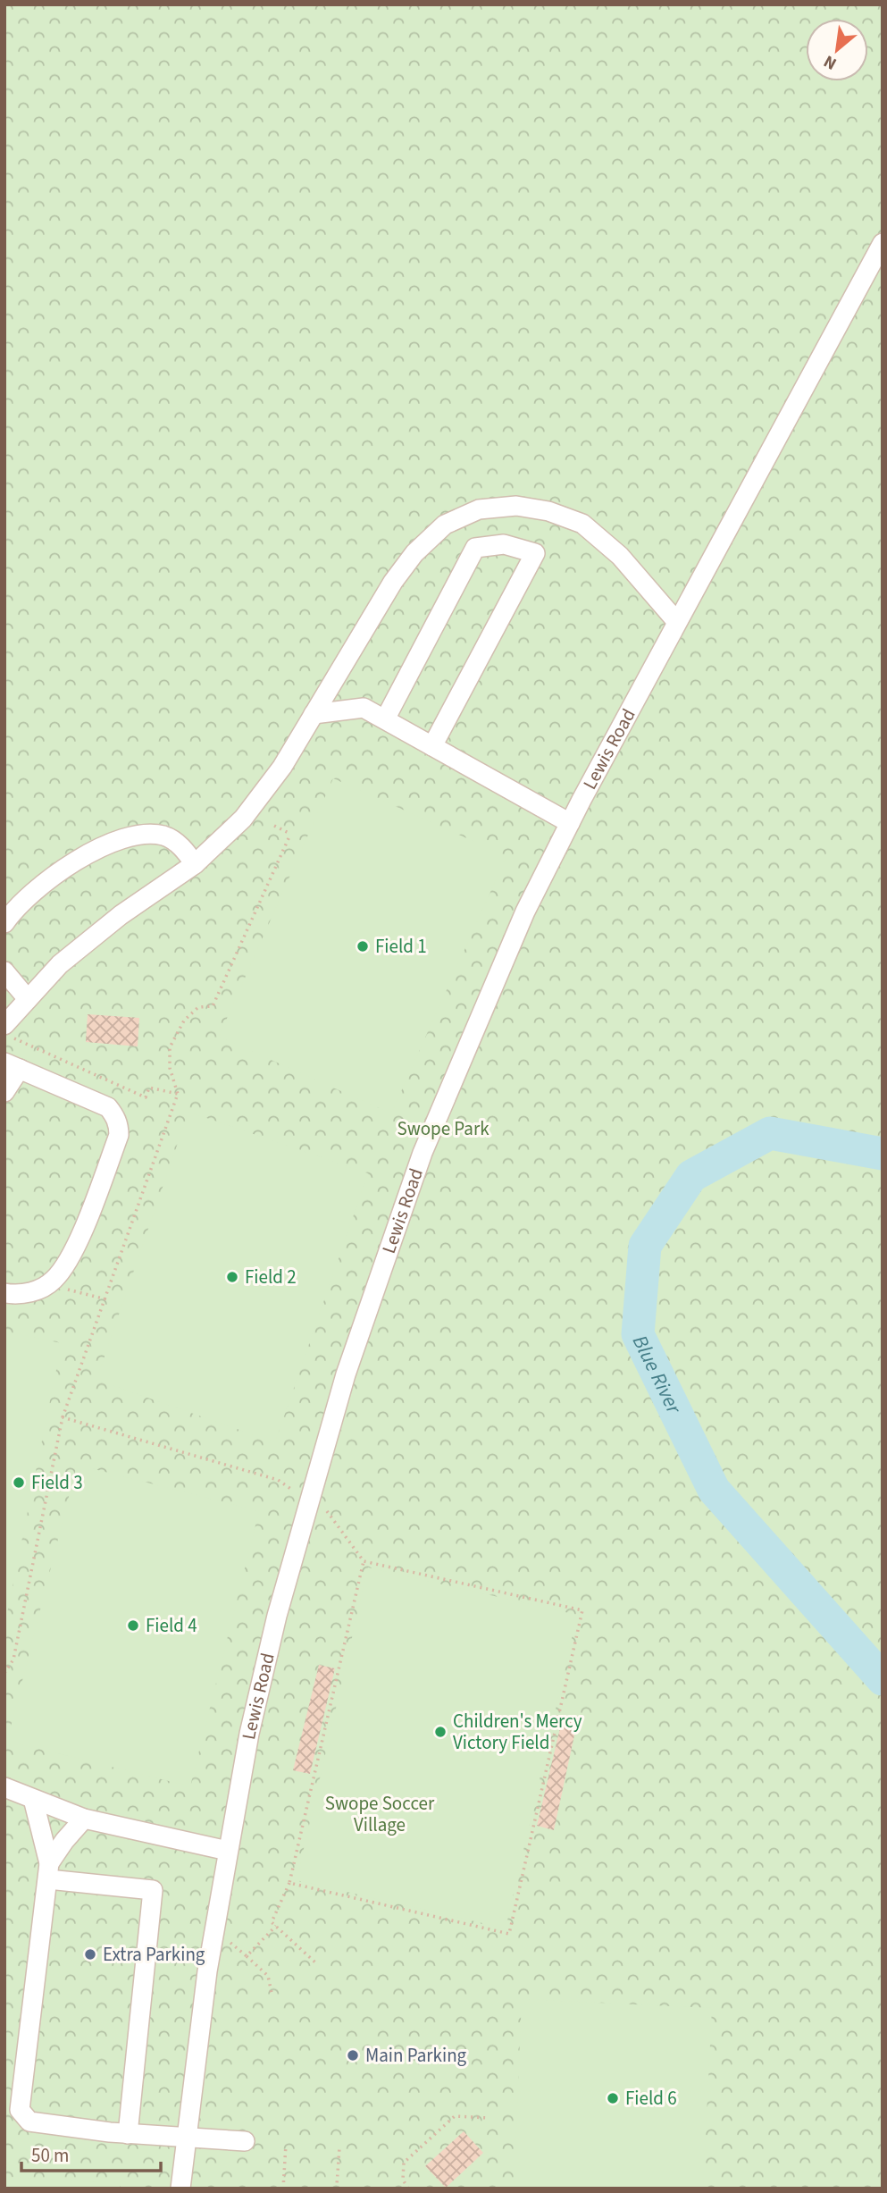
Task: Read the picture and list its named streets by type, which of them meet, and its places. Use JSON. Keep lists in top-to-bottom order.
{
  "streets": {
    "street": ["Lewis Road"]
  },
  "water": ["Blue River"],
  "parks": ["Swope Park", "Swope Soccer Village"],
  "places": [
    "Field 1",
    "Field 2",
    "Field 3",
    "Field 4",
    "Children's Mercy Victory Field",
    "Extra Parking",
    "Main Parking",
    "Field 6"
  ],
  "scale_bar": "50 m",
  "north": "bottom left"
}
